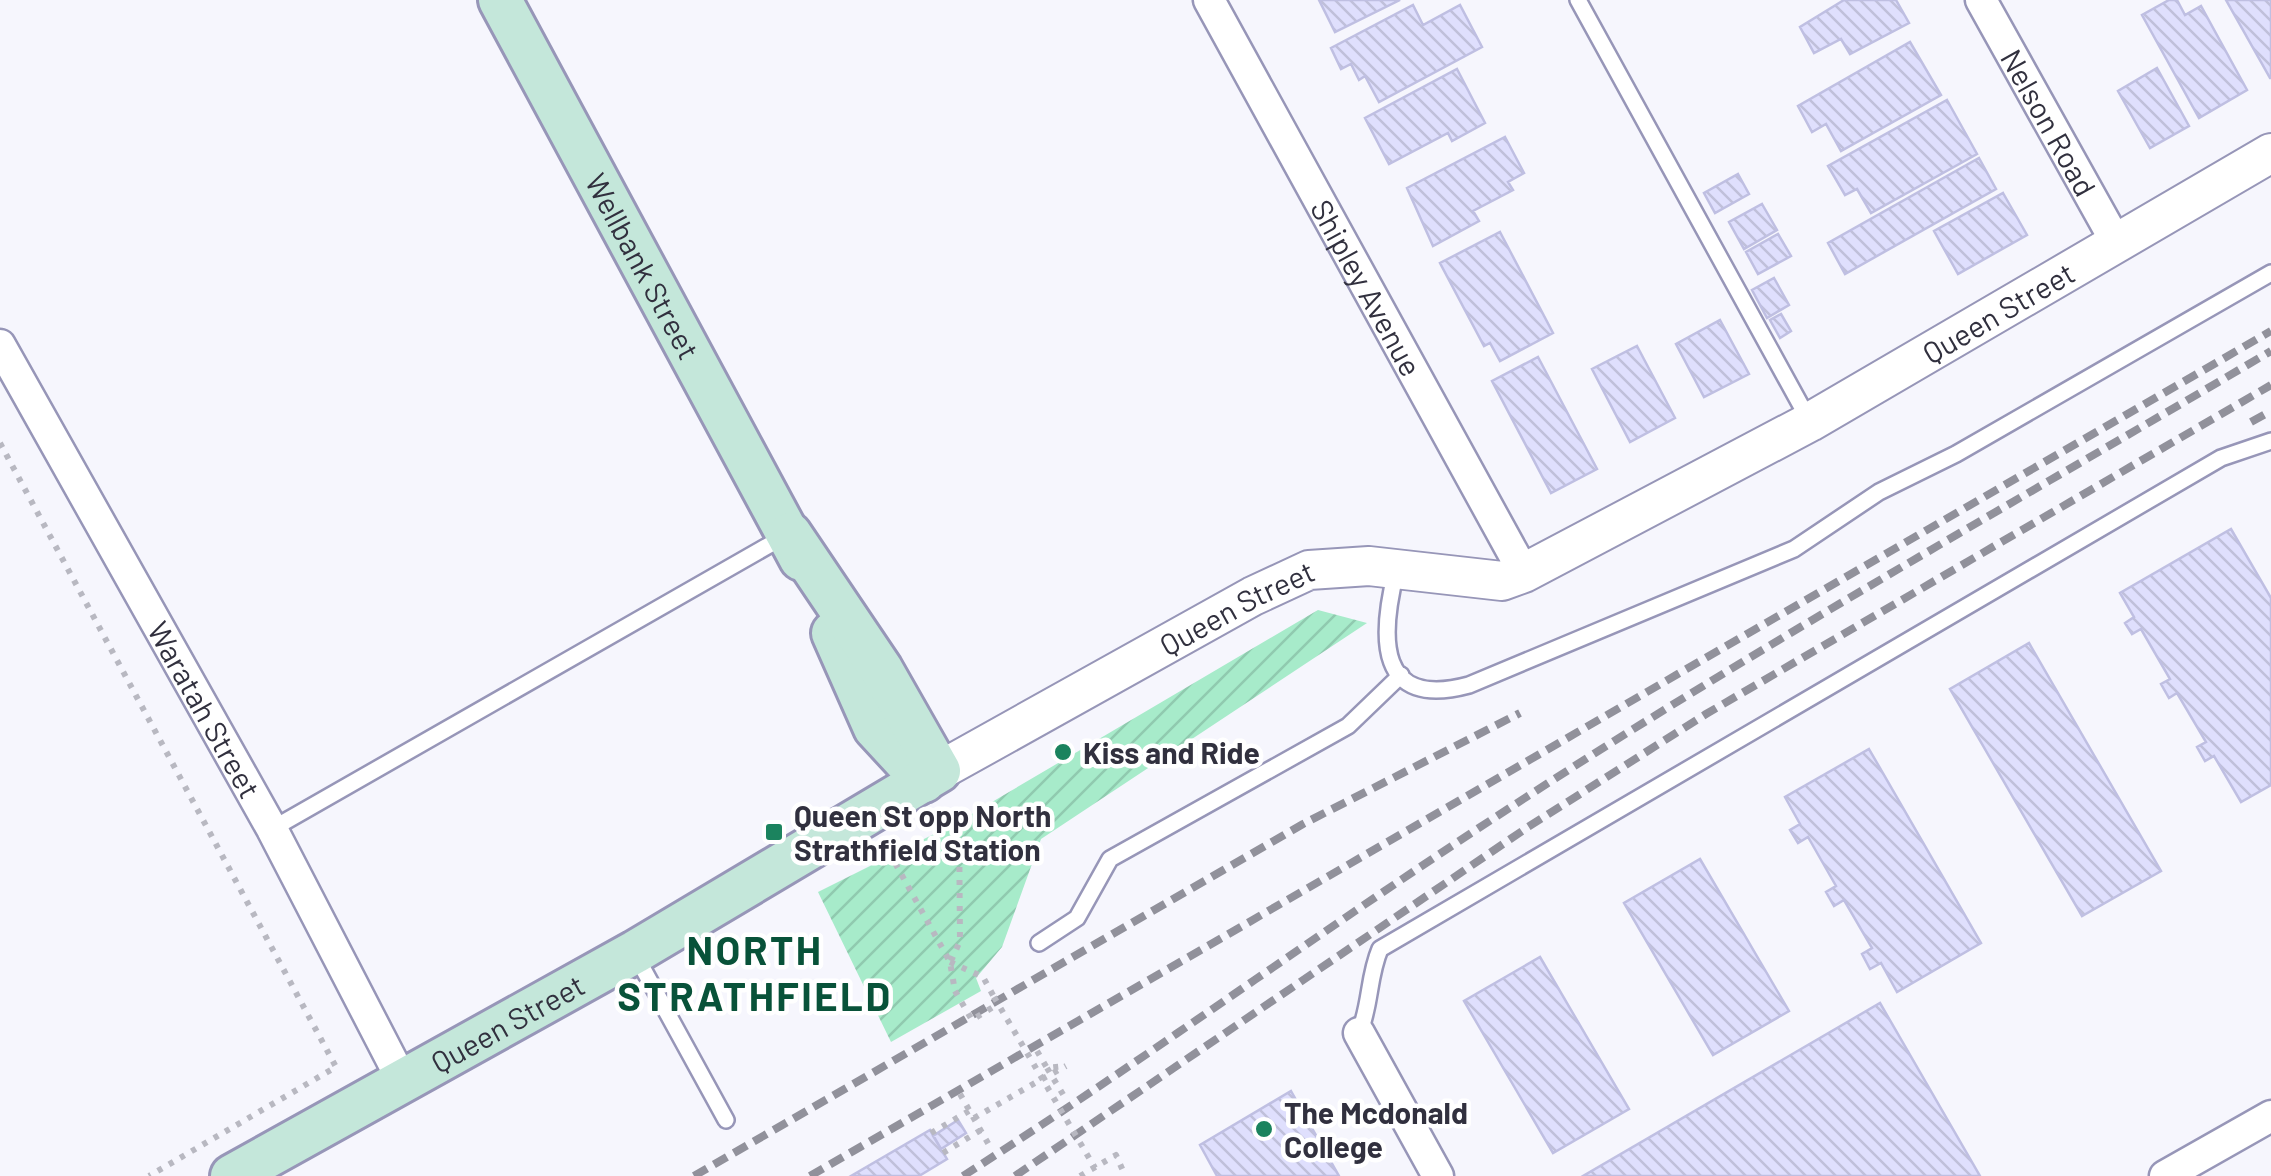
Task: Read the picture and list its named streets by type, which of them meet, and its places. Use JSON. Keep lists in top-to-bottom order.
{
  "streets": {
    "main road": ["Wellbank Street", "Queen Street"],
    "street": ["Nelson Road", "Shipley Avenue", "Waratah Street"]
  },
  "crossings": [
    ["Nelson Road", "Queen Street"],
    ["Wellbank Street", "Queen Street"],
    ["Shipley Avenue", "Queen Street"],
    ["Queen Street", "Waratah Street"]
  ],
  "districts": ["NORTH STRATHFIELD"],
  "places": {
    "other": ["Kiss and Ride", "The Mcdonald College"],
    "transit": ["Queen St opp North Strathfield Station"]
  }
}
